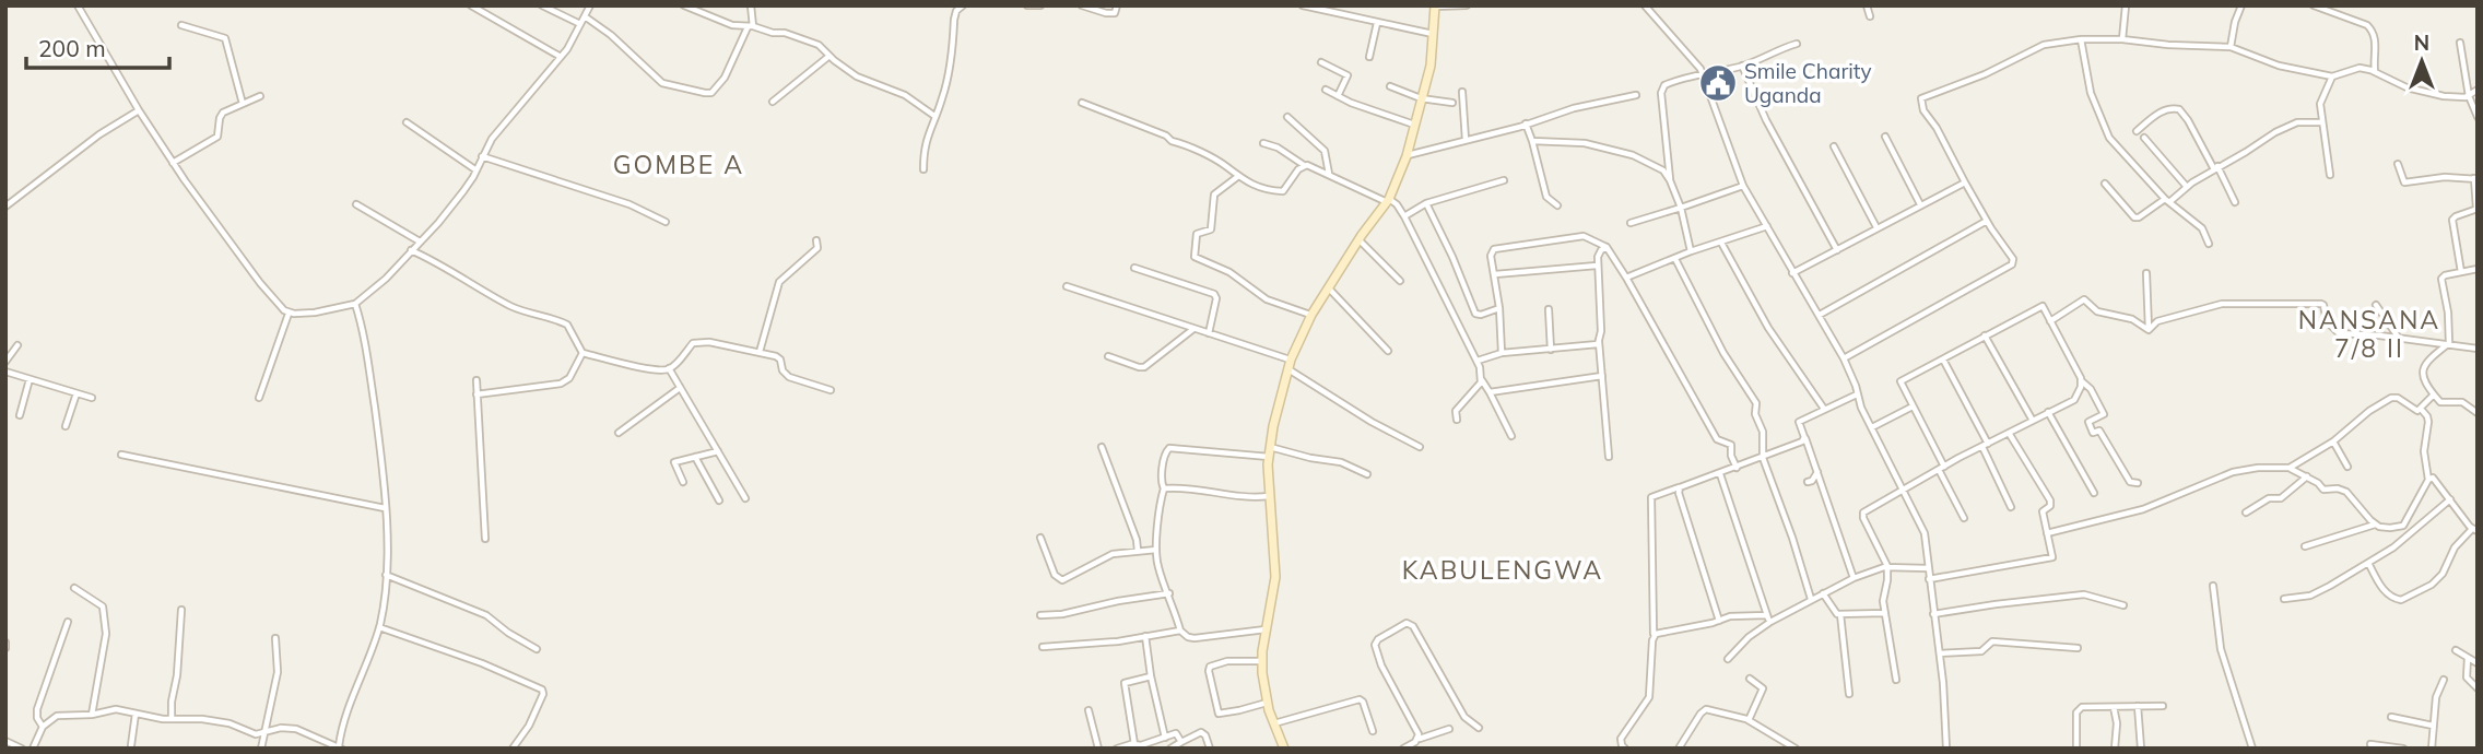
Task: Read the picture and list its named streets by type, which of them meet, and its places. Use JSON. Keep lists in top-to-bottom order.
{
  "districts": ["GOMBE A", "NANSANA 7/8 II", "KABULENGWA"],
  "places": {
    "public building": ["Smile Charity Uganda"]
  },
  "scale_bar": "200 m",
  "north": "top"
}
